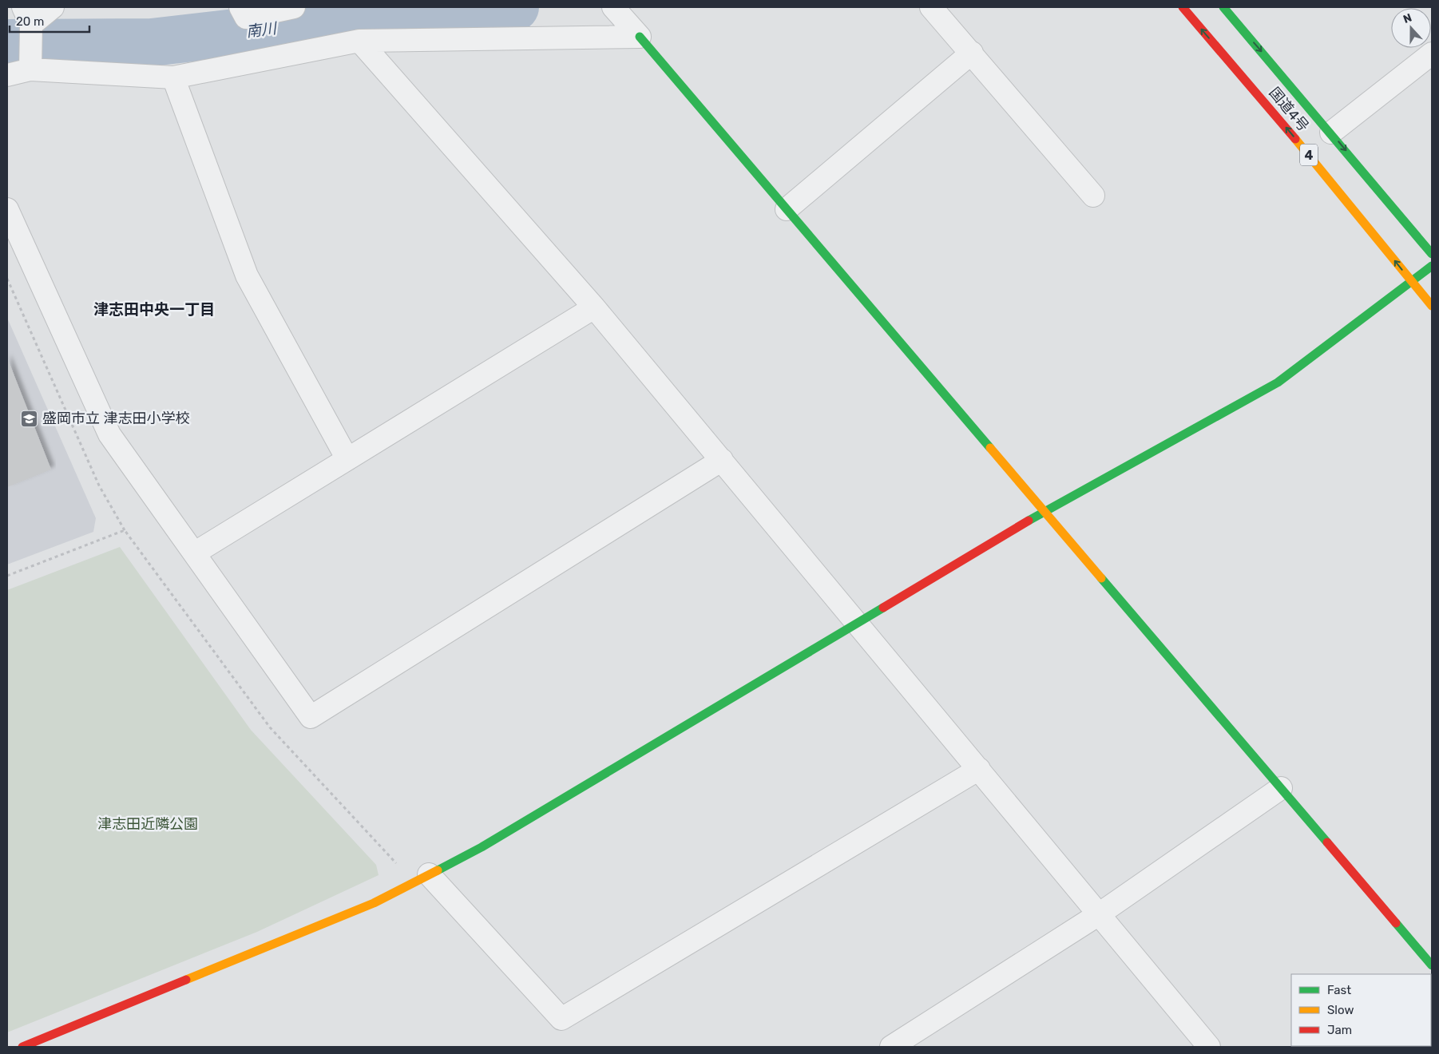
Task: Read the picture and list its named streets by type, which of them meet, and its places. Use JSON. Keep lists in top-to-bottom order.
{
  "streets": {
    "main road": ["国道4号", "4"]
  },
  "districts": ["津志田中央一丁目"],
  "water": ["南川"],
  "parks": ["津志田近隣公園"],
  "places": {
    "school or university": ["盛岡市立 津志田小学校"]
  },
  "legend": ["Fast", "Slow", "Jam"],
  "scale_bar": "20 m",
  "north": "top"
}
